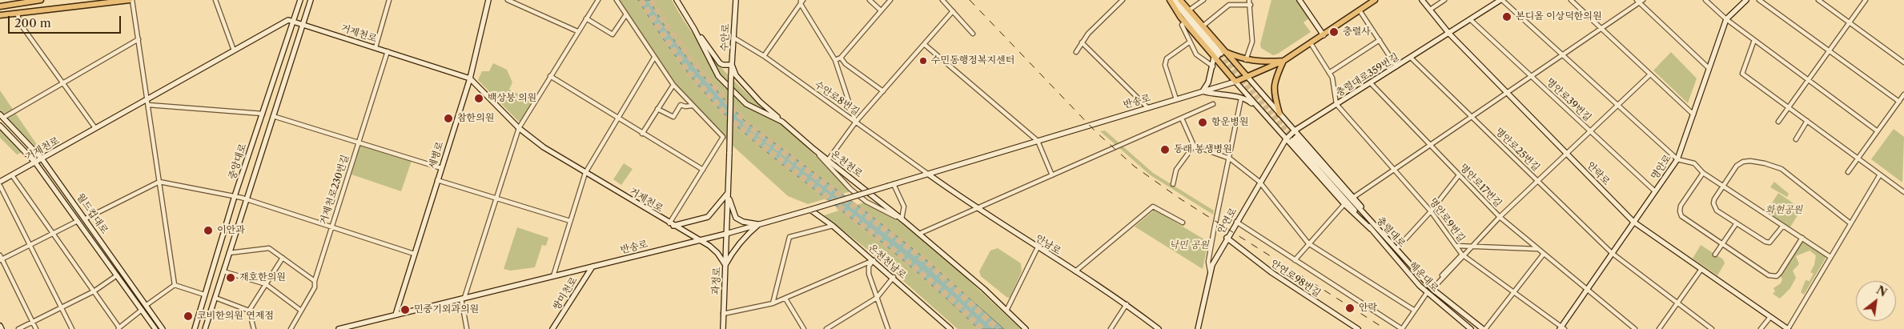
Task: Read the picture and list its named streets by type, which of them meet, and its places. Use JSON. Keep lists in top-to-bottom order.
{
  "streets": {
    "main road": [
      "거제천로",
      "수안로",
      "충렬대로359번길",
      "반송로",
      "세병로",
      "중앙대로",
      "온천천로",
      "명안로",
      "안락로",
      "월드컵대로",
      "안연로",
      "충렬대로",
      "안남로",
      "온천천남로",
      "해운대로",
      "안연로98번길",
      "과정로",
      "쌍미천로"
    ],
    "street": [
      "수안로8번길",
      "명안로39번길",
      "명안로25번길",
      "명안로17번길",
      "거제천로230번길",
      "명안로9번길"
    ]
  },
  "crossings": [
    ["거제천로", "반송로"],
    ["거제천로", "세병로"],
    ["거제천로", "중앙대로"],
    ["거제천로", "거제천로230번길"],
    ["거제천로", "월드컵대로"],
    ["거제천로", "과정로"],
    ["수안로", "수안로8번길"],
    ["수안로", "과정로"],
    ["충렬대로359번길", "명안로39번길"],
    ["충렬대로359번길", "명안로25번길"],
    ["충렬대로359번길", "안락로"],
    ["충렬대로359번길", "명안로17번길"],
    ["충렬대로359번길", "명안로9번길"],
    ["충렬대로359번길", "안연로"],
    ["수안로8번길", "반송로"],
    ["수안로8번길", "안남로"],
    ["명안로39번길", "명안로"],
    ["반송로", "세병로"],
    ["반송로", "안남로"],
    ["반송로", "온천천남로"],
    ["반송로", "과정로"],
    ["반송로", "쌍미천로"],
    ["명안로25번길", "명안로"],
    ["명안로", "안락로"],
    ["명안로", "명안로17번길"],
    ["명안로", "명안로9번길"],
    ["안연로", "안연로98번길"],
    ["충렬대로", "해운대로"]
  ],
  "parks": ["화현공원", "낙민 공원"],
  "places": [
    "본디올 이상덕한의원",
    "충렬사",
    "수민동행정복지센터",
    "백상붕 의원",
    "참한의원",
    "항운병원",
    "동래 봉생병원",
    "이안과",
    "재호한의원",
    "안락",
    "민중기외과의원",
    "코비한의원 연제점"
  ],
  "scale_bar": "200 m",
  "north": "top right"
}
